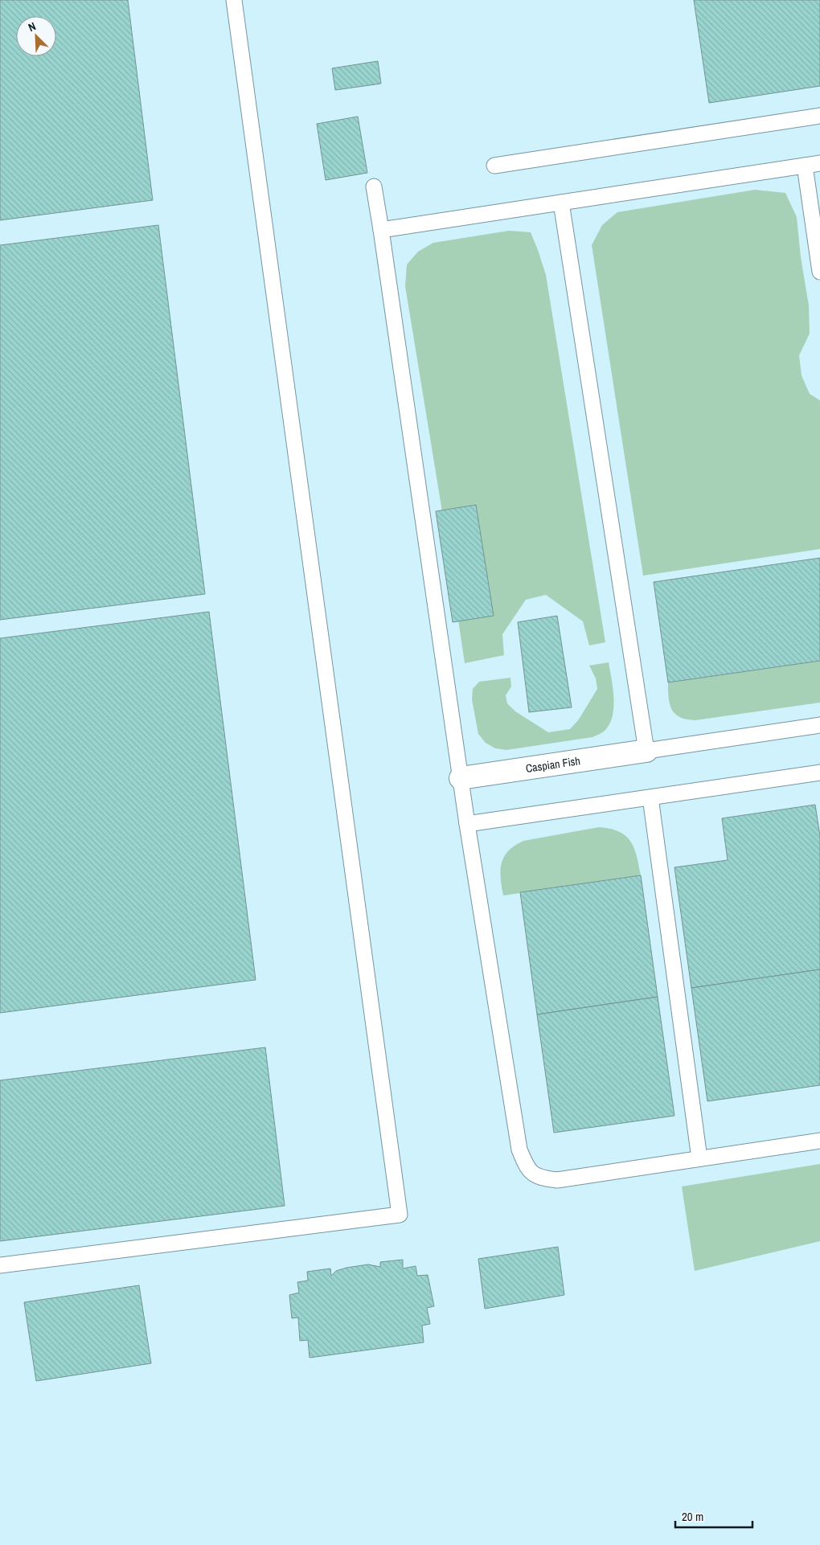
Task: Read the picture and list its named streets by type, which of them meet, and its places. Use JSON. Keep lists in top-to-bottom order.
{
  "streets": {
    "street": ["Caspian Fish"]
  },
  "scale_bar": "20 m",
  "north": "top left"
}
